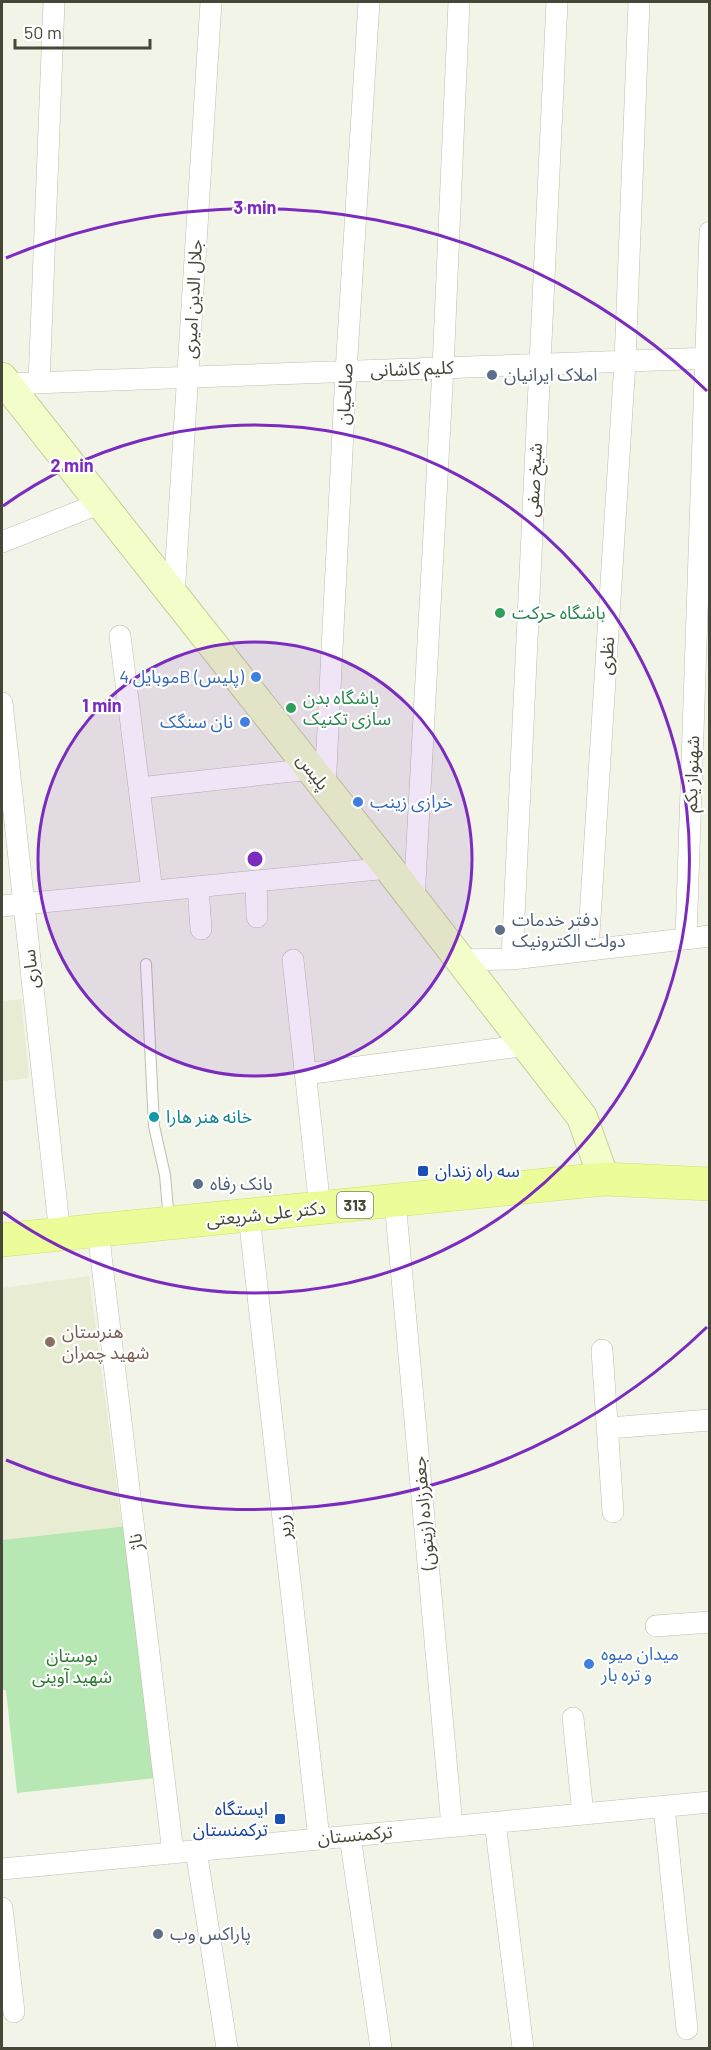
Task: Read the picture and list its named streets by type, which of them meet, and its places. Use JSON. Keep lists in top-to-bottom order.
{
  "streets": {
    "main road": ["پلیس", "313", "دکتر علی شریعتی"],
    "street": [
      "جلال الدین امیری",
      "کلیم کاشانی",
      "صالحیان",
      "شیخ صفی",
      "نظری",
      "شهنواز یکم",
      "ساری",
      "جعفرزاده (زیتون)",
      "زریر",
      "ناژ",
      "ترکمنستان"
    ]
  },
  "crossings": [
    ["جلال الدین امیری", "کلیم کاشانی"],
    ["جلال الدین امیری", "پلیس"],
    ["کلیم کاشانی", "صالحیان"],
    ["کلیم کاشانی", "شیخ صفی"],
    ["کلیم کاشانی", "نظری"],
    ["کلیم کاشانی", "پلیس"],
    ["کلیم کاشانی", "شهنواز یکم"],
    ["صالحیان", "پلیس"],
    ["پلیس", "دکتر علی شریعتی"],
    ["ساری", "دکتر علی شریعتی"],
    ["دکتر علی شریعتی", "جعفرزاده (زیتون)"],
    ["دکتر علی شریعتی", "زریر"],
    ["دکتر علی شریعتی", "ناژ"],
    ["جعفرزاده (زیتون)", "ترکمنستان"],
    ["زریر", "ترکمنستان"],
    ["ناژ", "ترکمنستان"]
  ],
  "parks": ["بوستان شهید آوینی"],
  "places": {
    "other": [
      "املاک ایرانیان",
      "باشگاه حرکت",
      "موبایل 4B (پلیس)",
      "باشگاه بدن سازی تکنیک",
      "نان سنگک",
      "خرازی زینب",
      "دفتر خدمات دولت الکترونیک",
      "خانه هنر هارا",
      "بانک رفاه",
      "هنرستان شهید چمران",
      "میدان میوه و تره بار",
      "پاراکس وب"
    ],
    "transit": ["سه راه زندان", "ایستگاه ترکمنستان"]
  },
  "scale_bar": "50 m",
  "rings": ["3 min", "2 min", "1 min"]
}
